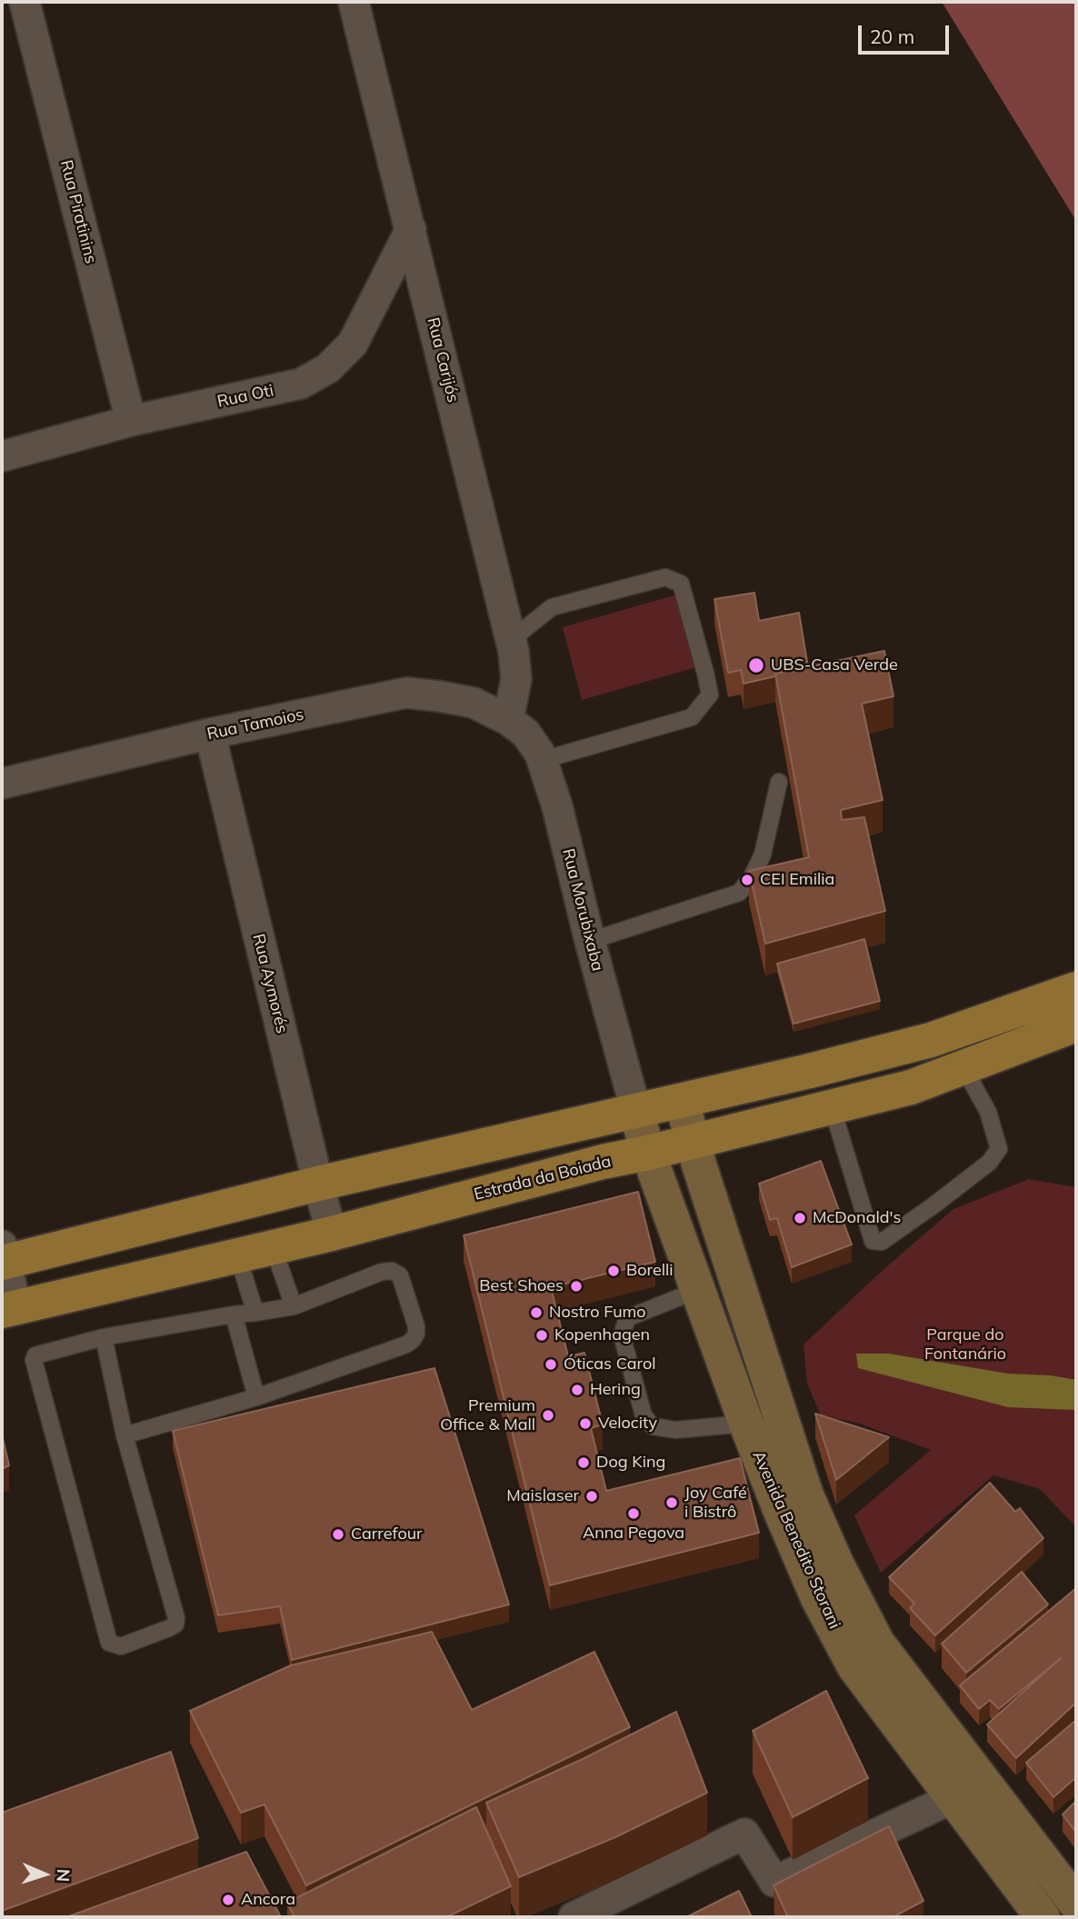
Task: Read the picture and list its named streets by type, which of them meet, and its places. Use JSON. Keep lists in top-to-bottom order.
{
  "streets": {
    "main road": ["Estrada da Boiada", "Avenida Benedito Storani"],
    "street": [
      "Rua Piratinins",
      "Rua Carijós",
      "Rua Oti",
      "Rua Tamoios",
      "Rua Morubixaba",
      "Rua Aymorés"
    ]
  },
  "crossings": [
    ["Rua Piratinins", "Rua Oti"],
    ["Rua Carijós", "Rua Oti"],
    ["Rua Carijós", "Rua Tamoios"],
    ["Rua Carijós", "Rua Morubixaba"],
    ["Rua Tamoios", "Rua Morubixaba"],
    ["Rua Tamoios", "Rua Aymorés"],
    ["Rua Morubixaba", "Avenida Benedito Storani"],
    ["Rua Aymorés", "Estrada da Boiada"],
    ["Estrada da Boiada", "Avenida Benedito Storani"]
  ],
  "parks": ["Parque do Fontanário"],
  "places": [
    "UBS-Casa Verde",
    "CEI Emilia",
    "McDonald's",
    "Borelli",
    "Best Shoes",
    "Nostro Fumo",
    "Kopenhagen",
    "Óticas Carol",
    "Hering",
    "Premium Office & Mall",
    "Velocity",
    "Dog King",
    "Maislaser",
    "Joy Café i Bistrô",
    "Anna Pegova",
    "Carrefour",
    "Ancora"
  ],
  "scale_bar": "20 m",
  "north": "right"
}
